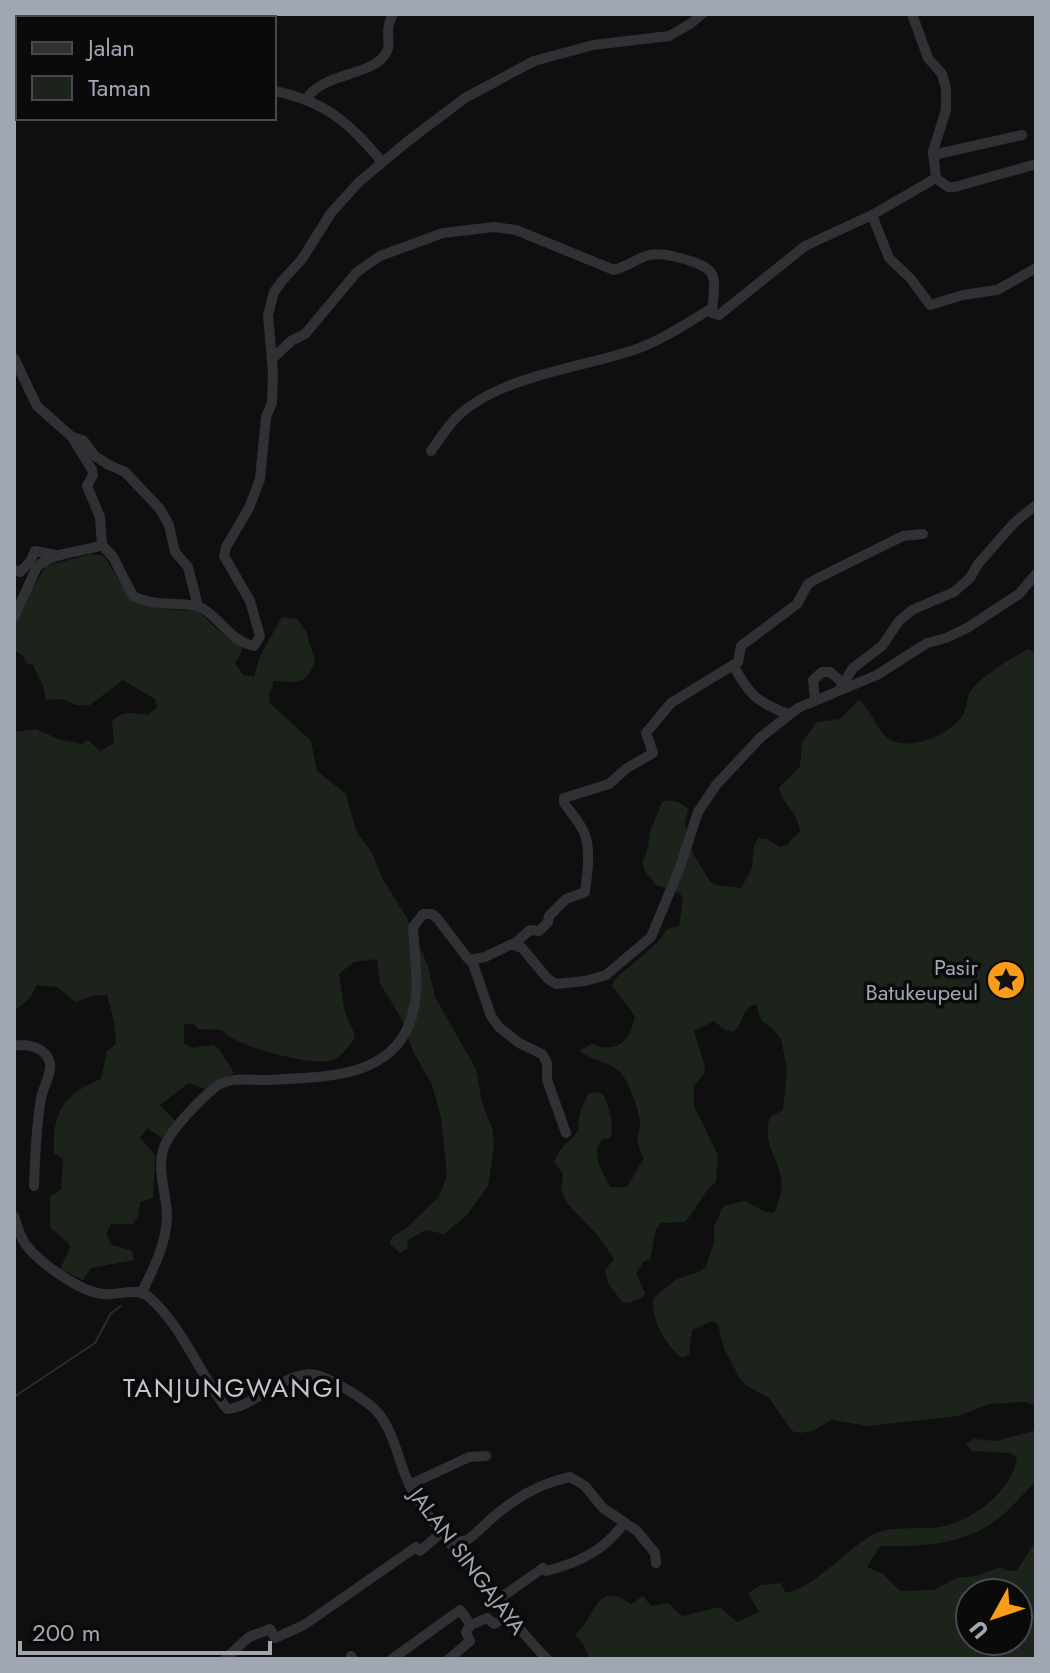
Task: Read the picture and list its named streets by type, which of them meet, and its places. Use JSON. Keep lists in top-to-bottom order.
{
  "streets": {
    "street": ["JALAN SINGAJAYA"]
  },
  "districts": ["TANJUNGWANGI"],
  "places": {
    "place": ["Pasir Batukeupeul"]
  },
  "legend": ["Jalan", "Taman"],
  "scale_bar": "200 m",
  "north": "bottom left"
}
